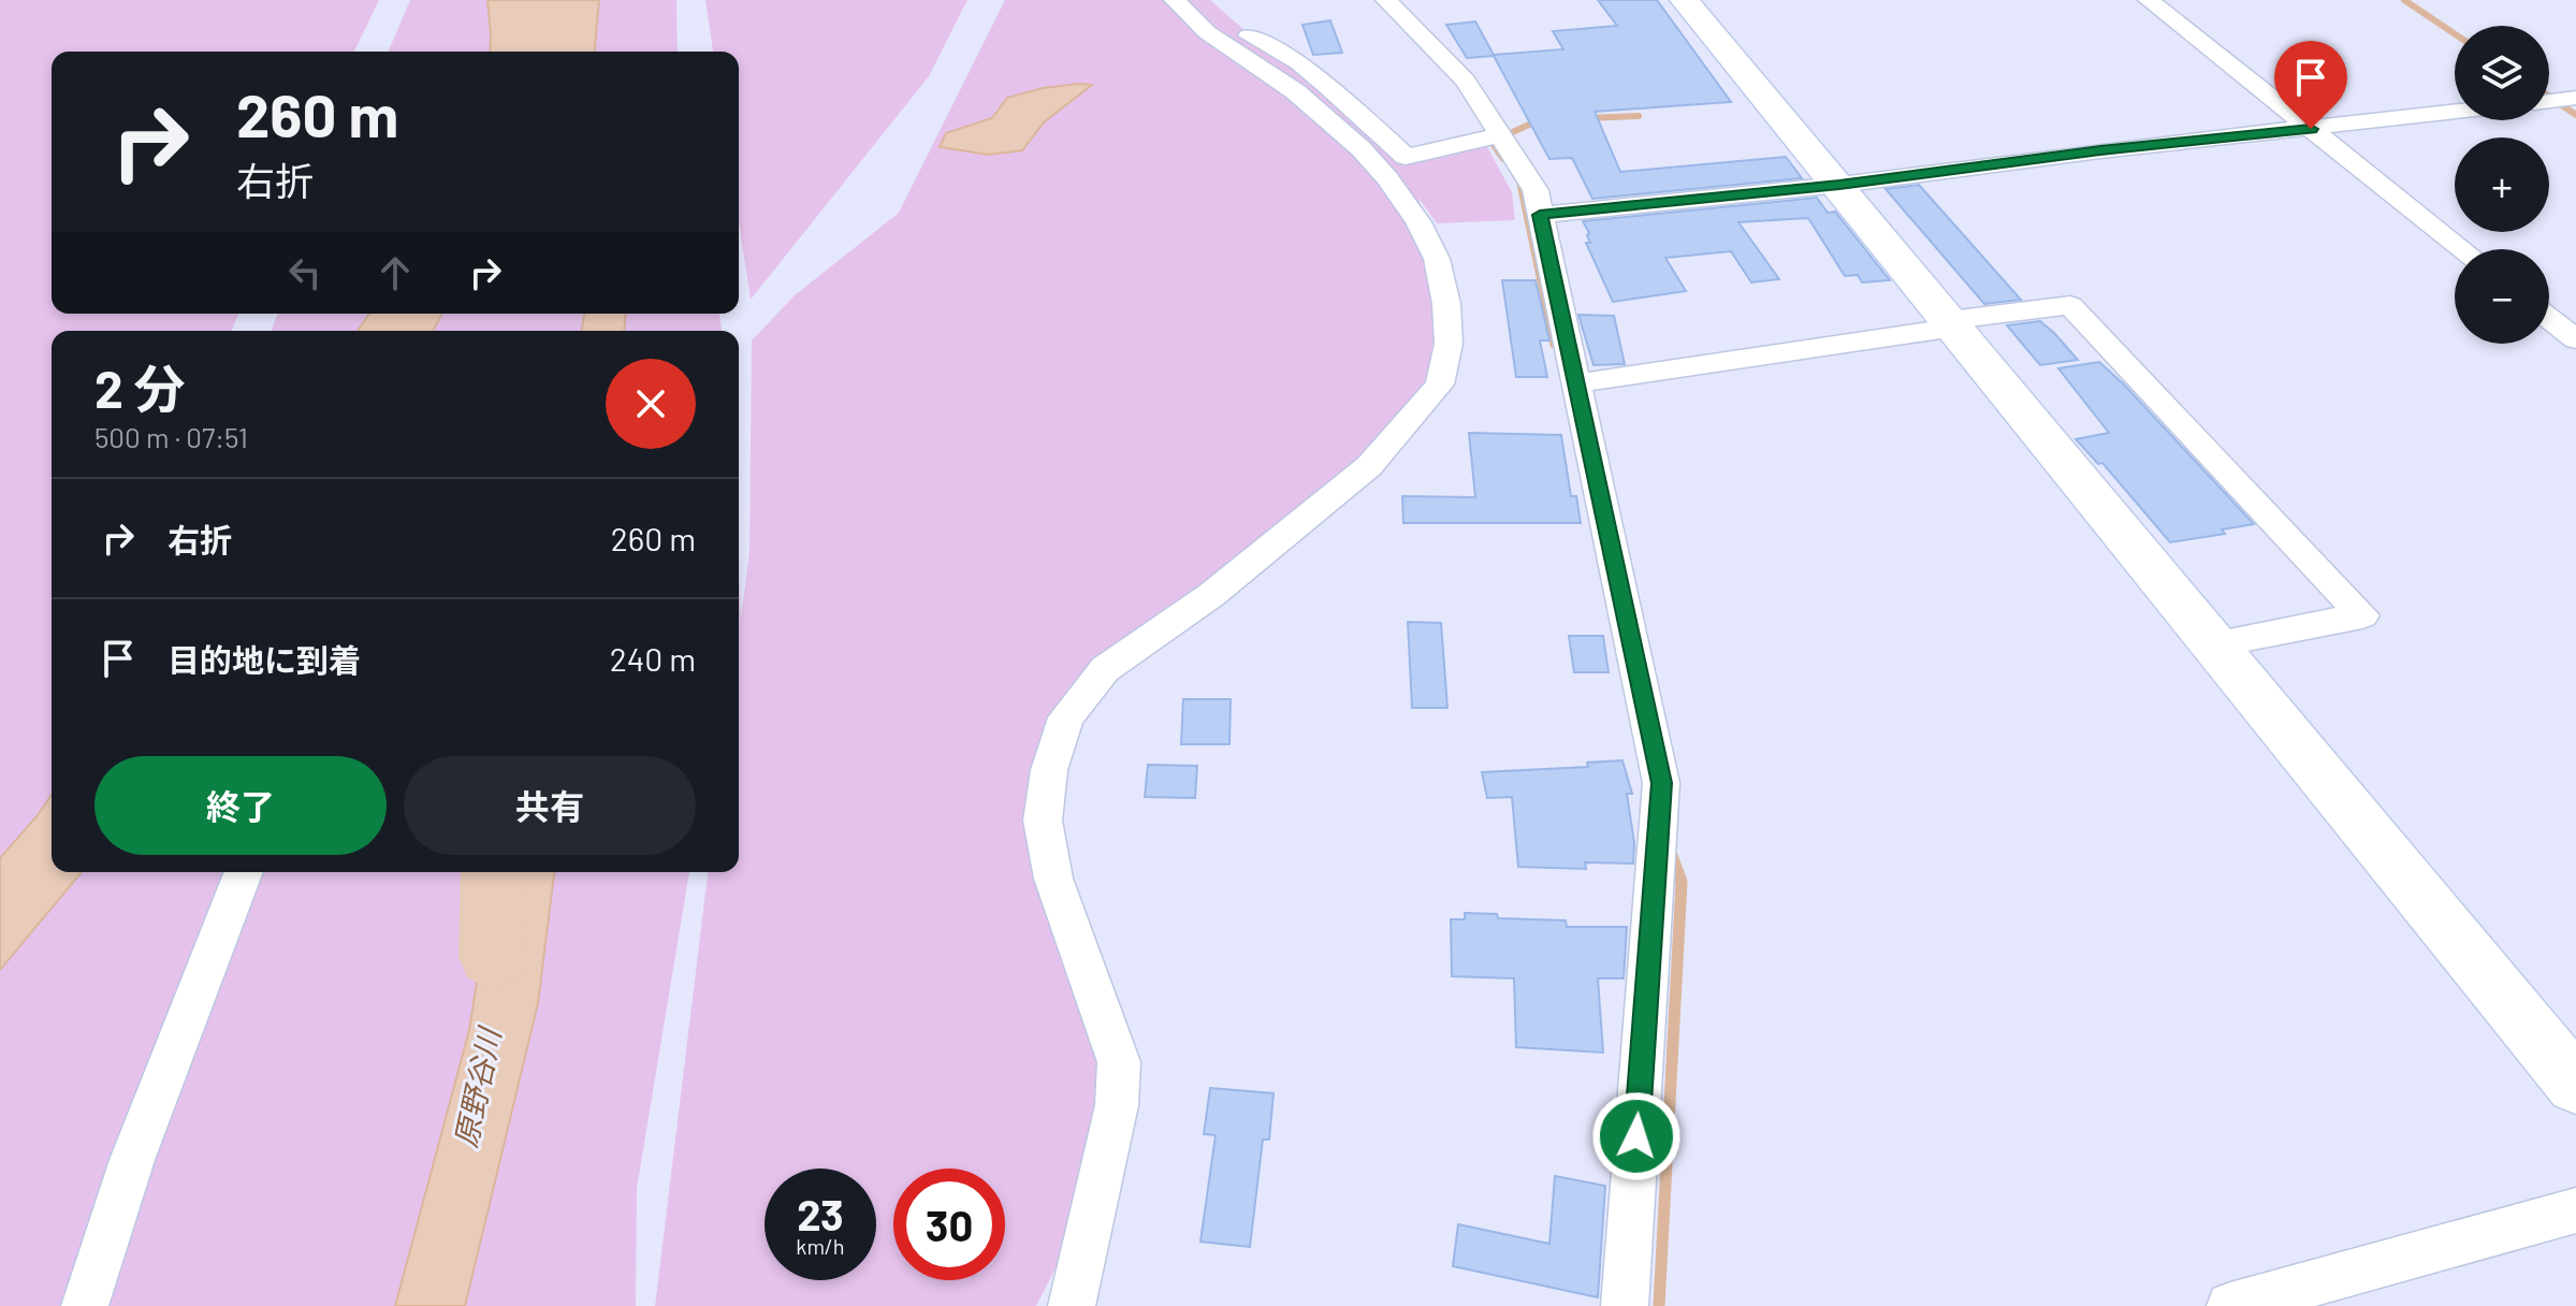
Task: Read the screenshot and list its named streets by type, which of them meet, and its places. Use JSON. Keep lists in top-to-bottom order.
{
  "water": ["原野谷川"],
  "page": {
    "map_buttons": ["+", "−"],
    "turn": ["260 m", "右折"],
    "heading": ["2 分", "500 m · 07:51"],
    "list": [
      {
        "name": "右折",
        "value": "260 m"
      },
      {
        "name": "目的地に到着",
        "value": "240 m"
      }
    ],
    "buttons": ["終了", "共有"],
    "speed": "23 km/h",
    "limit": "30"
  }
}
